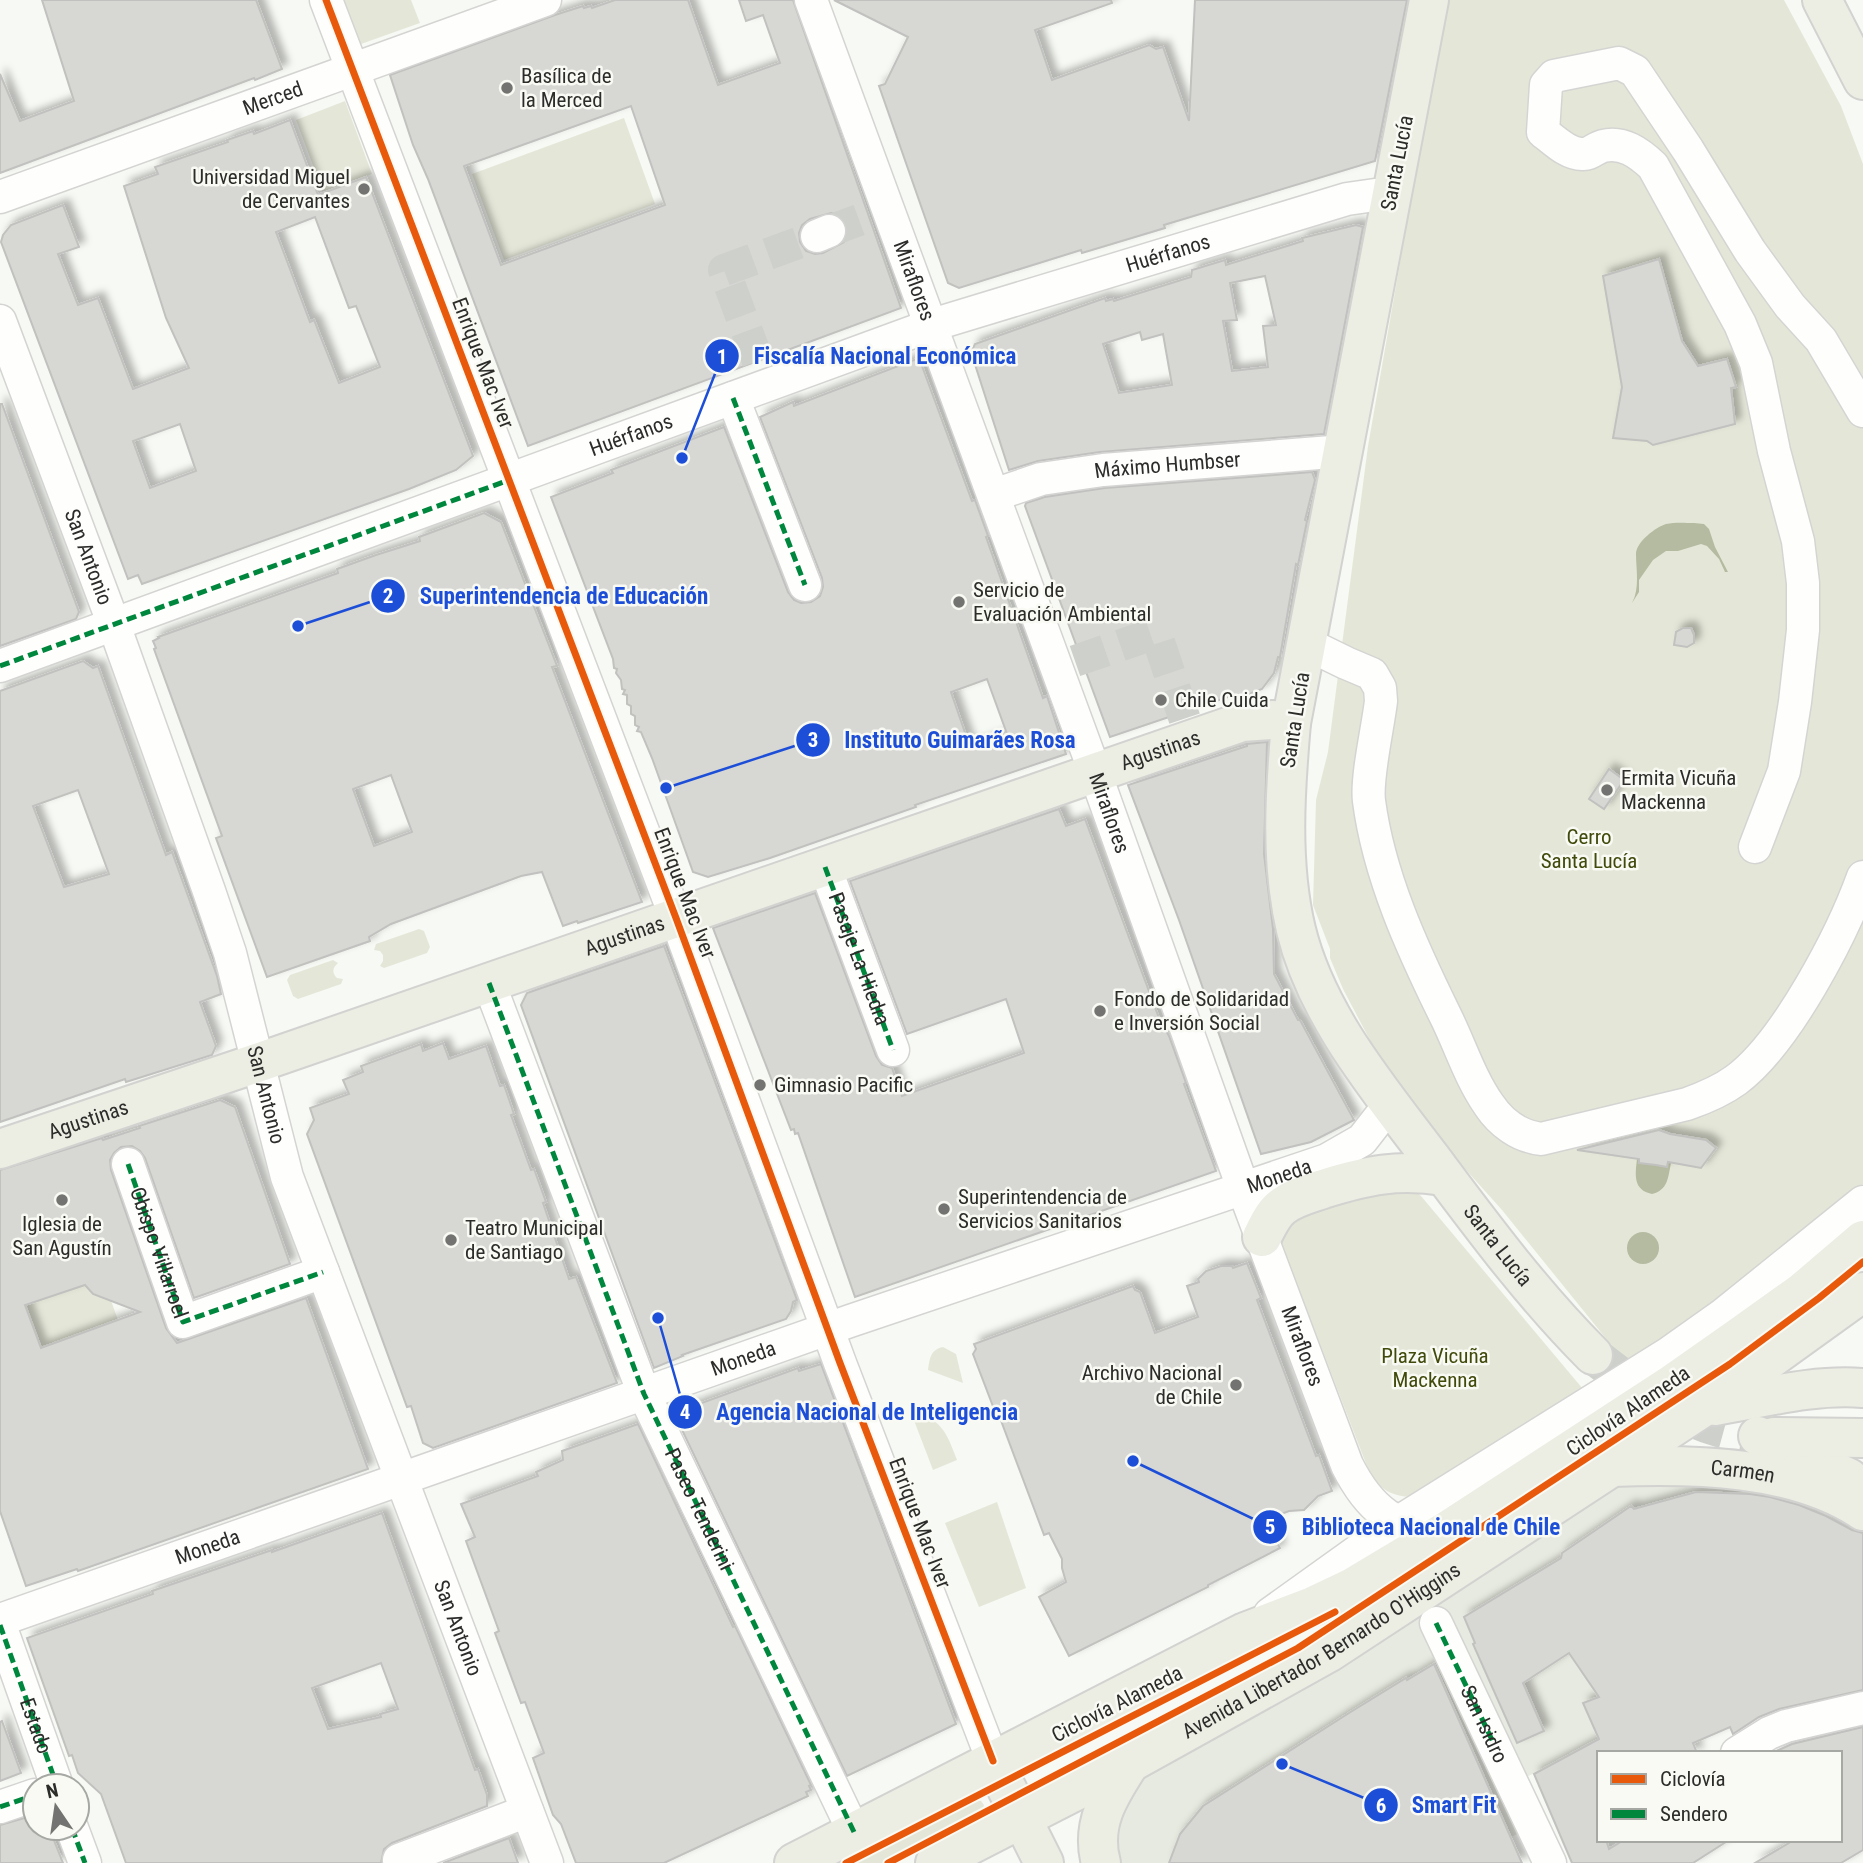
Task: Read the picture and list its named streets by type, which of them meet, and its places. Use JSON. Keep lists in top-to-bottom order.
{
  "streets": {
    "main road": [
      "Santa Lucía",
      "Enrique Mac Iver",
      "Agustinas",
      "Carmen",
      "Avenida Libertador Bernardo O'Higgins"
    ],
    "street": [
      "Merced",
      "Huérfanos",
      "Miraflores",
      "Máximo Humbser",
      "San Antonio",
      "Pasaje La Hiedra",
      "Moneda",
      "Obispo Villarroel",
      "Paseo Tenderini",
      "San Isidro",
      "Estado"
    ],
    "cycle path": ["Ciclovía Alameda"]
  },
  "crossings": [
    ["Merced", "Enrique Mac Iver"],
    ["Santa Lucía", "Huérfanos"],
    ["Santa Lucía", "Máximo Humbser"],
    ["Santa Lucía", "Agustinas"],
    ["Santa Lucía", "Moneda"],
    ["Huérfanos", "Miraflores"],
    ["Huérfanos", "Enrique Mac Iver"],
    ["Huérfanos", "San Antonio"],
    ["Miraflores", "Máximo Humbser"],
    ["Miraflores", "Agustinas"],
    ["Miraflores", "Moneda"],
    ["Miraflores", "Avenida Libertador Bernardo O'Higgins"],
    ["Enrique Mac Iver", "Agustinas"],
    ["Enrique Mac Iver", "Moneda"],
    ["Enrique Mac Iver", "Avenida Libertador Bernardo O'Higgins"],
    ["San Antonio", "Agustinas"],
    ["San Antonio", "Moneda"],
    ["San Antonio", "Obispo Villarroel"],
    ["Agustinas", "Pasaje La Hiedra"],
    ["Agustinas", "Paseo Tenderini"],
    ["Moneda", "Paseo Tenderini"],
    ["Carmen", "Avenida Libertador Bernardo O'Higgins"],
    ["Paseo Tenderini", "Avenida Libertador Bernardo O'Higgins"]
  ],
  "parks": ["Cerro Santa Lucía", "Plaza Vicuña Mackenna"],
  "places": [
    "Basílica de la Merced",
    "Universidad Miguel de Cervantes",
    "Fiscalía Nacional Económica",
    "Servicio de Evaluación Ambiental",
    "Superintendencia de Educación",
    "Chile Cuida",
    "Instituto Guimarães Rosa",
    "Ermita Vicuña Mackenna",
    "Fondo de Solidaridad e Inversión Social",
    "Gimnasio Pacific",
    "Iglesia de San Agustín",
    "Superintendencia de Servicios Sanitarios",
    "Teatro Municipal de Santiago",
    "Agencia Nacional de Inteligencia",
    "Archivo Nacional de Chile",
    "Biblioteca Nacional de Chile",
    "Smart Fit"
  ],
  "legend": ["Ciclovía", "Sendero"],
  "north": "top"
}
